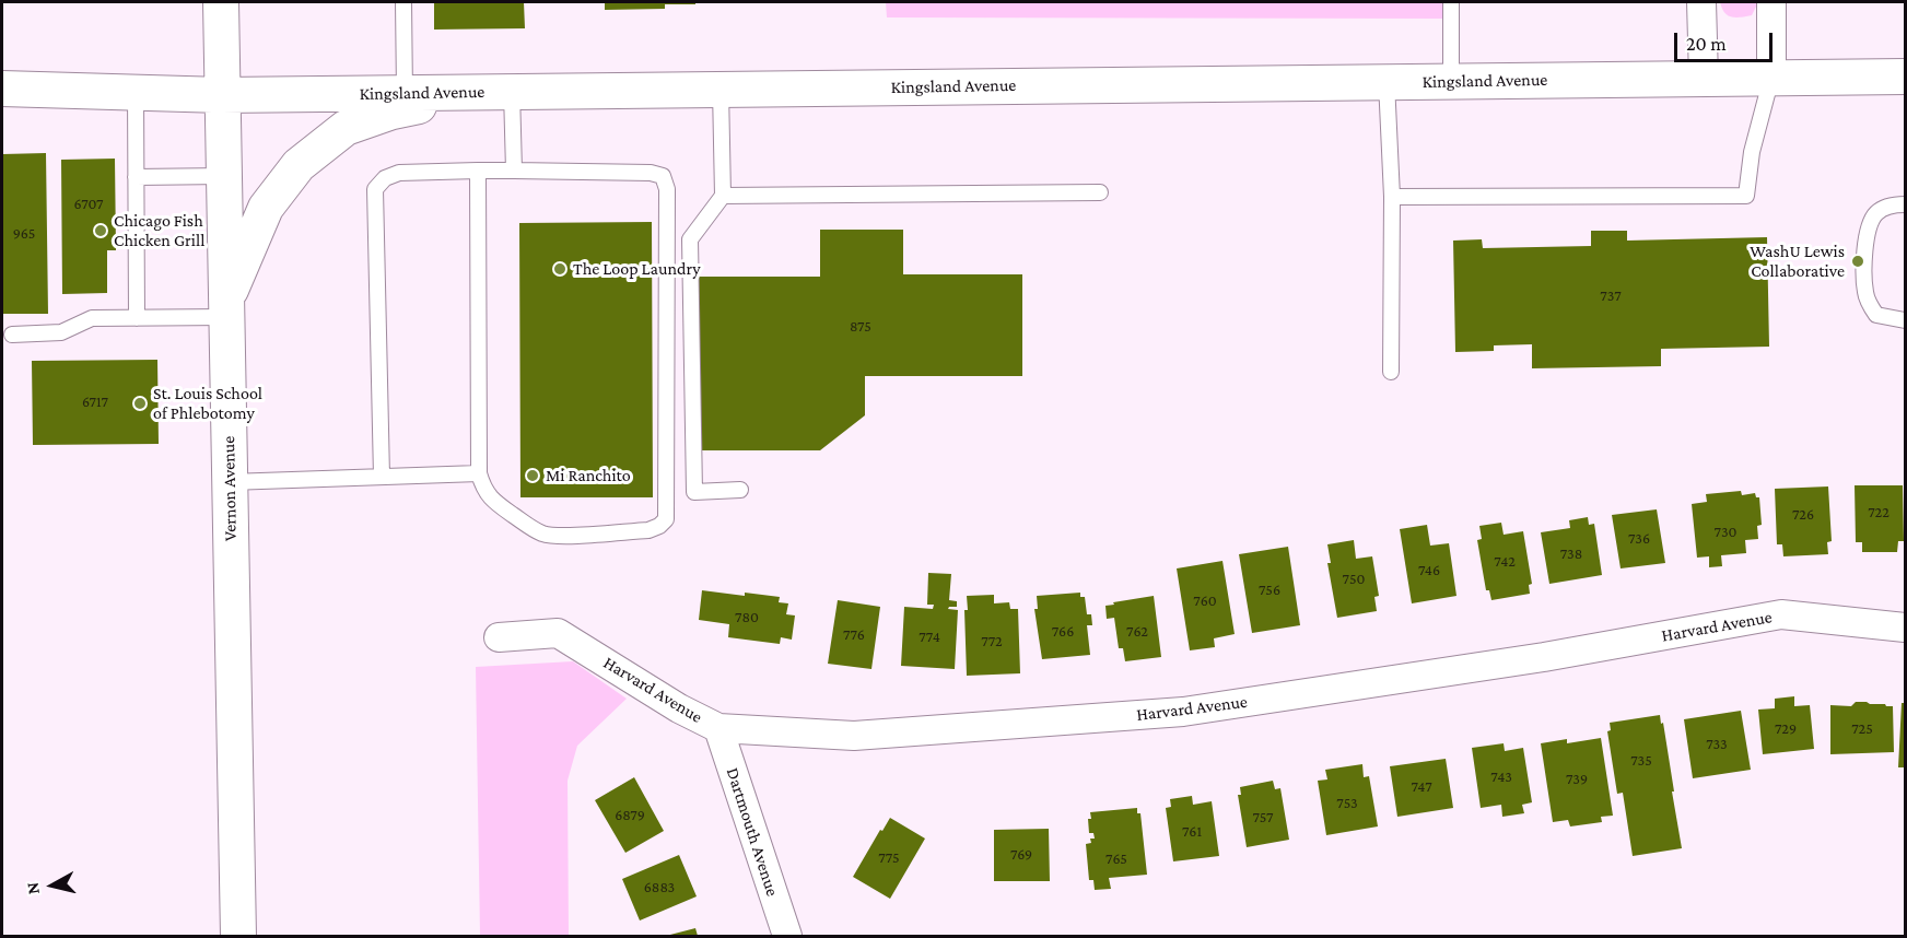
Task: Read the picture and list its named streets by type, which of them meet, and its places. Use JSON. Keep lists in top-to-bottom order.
{
  "streets": {
    "street": [
      "Kingsland Avenue",
      "Vernon Avenue",
      "Harvard Avenue",
      "Dartmouth Avenue"
    ]
  },
  "crossings": [
    ["Kingsland Avenue", "Vernon Avenue"],
    ["Harvard Avenue", "Dartmouth Avenue"]
  ],
  "places": [
    "Chicago Fish Chicken Grill",
    "WashU Lewis Collaborative",
    "The Loop Laundry",
    "St. Louis School of Phlebotomy",
    "Mi Ranchito"
  ],
  "house_numbers": [
    "6707",
    "965",
    "737",
    "875",
    "6717",
    "722",
    "726",
    "730",
    "736",
    "738",
    "742",
    "746",
    "750",
    "756",
    "760",
    "780",
    "766",
    "762",
    "776",
    "774",
    "772",
    "729",
    "725",
    "733",
    "735",
    "743",
    "739",
    "747",
    "753",
    "6879",
    "757",
    "761",
    "769",
    "775",
    "765",
    "6883"
  ],
  "scale_bar": "20 m",
  "north": "left"
}
